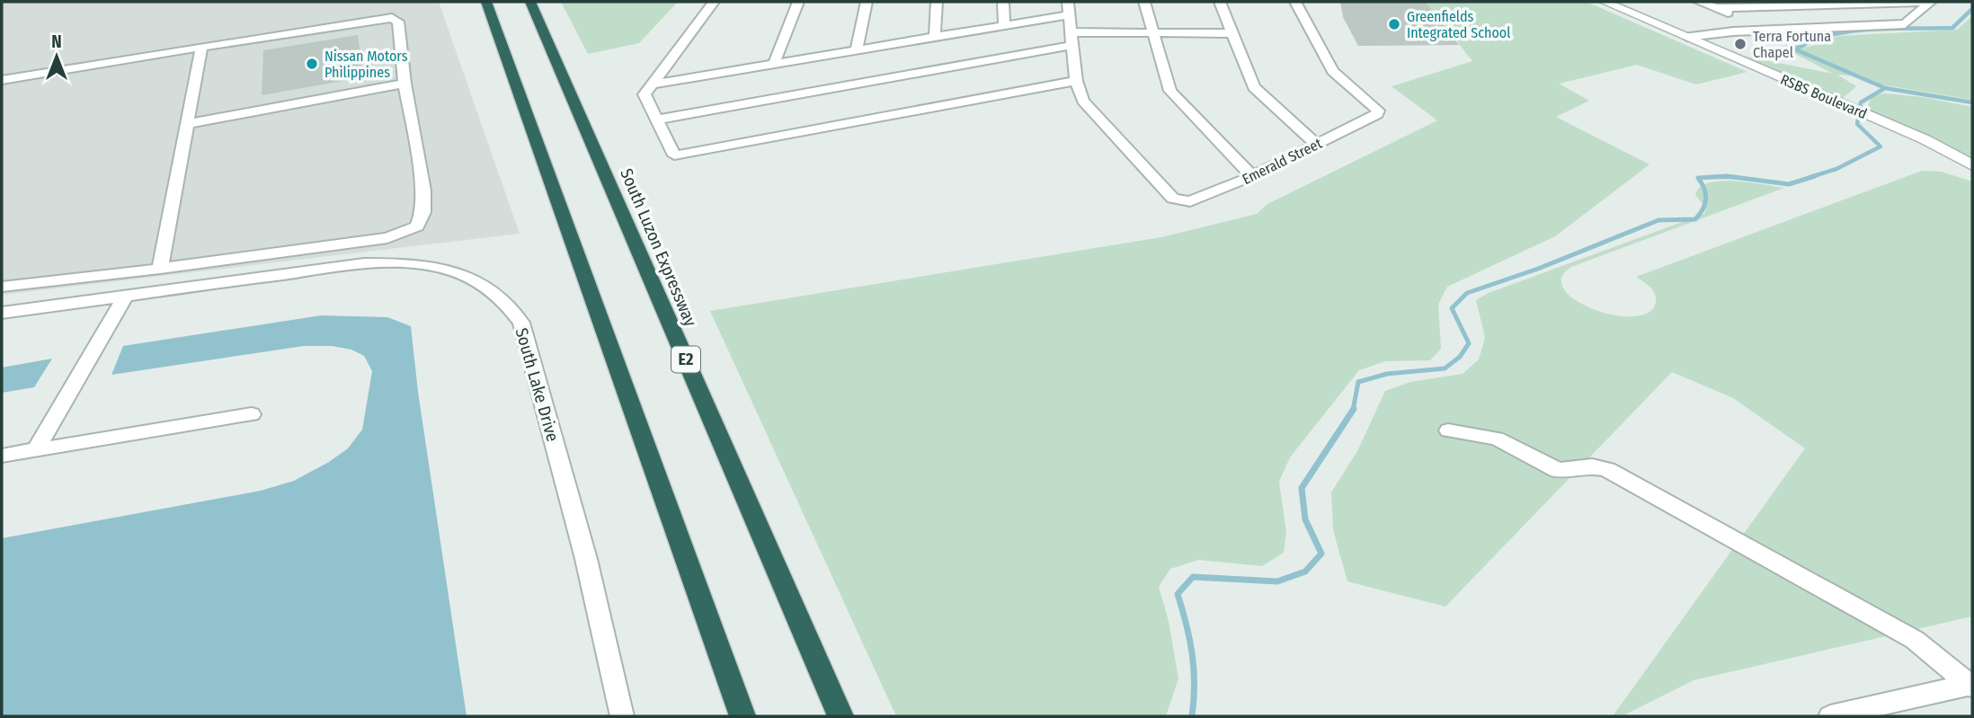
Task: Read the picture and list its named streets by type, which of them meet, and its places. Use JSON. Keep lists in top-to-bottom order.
{
  "streets": {
    "highway": ["South Luzon Expressway", "E2"],
    "street": ["RSBS Boulevard", "Emerald Street", "South Lake Drive"]
  },
  "places": ["Greenfields Integrated School", "Terra Fortuna Chapel", "Nissan Motors Philippines"],
  "north": "top"
}
